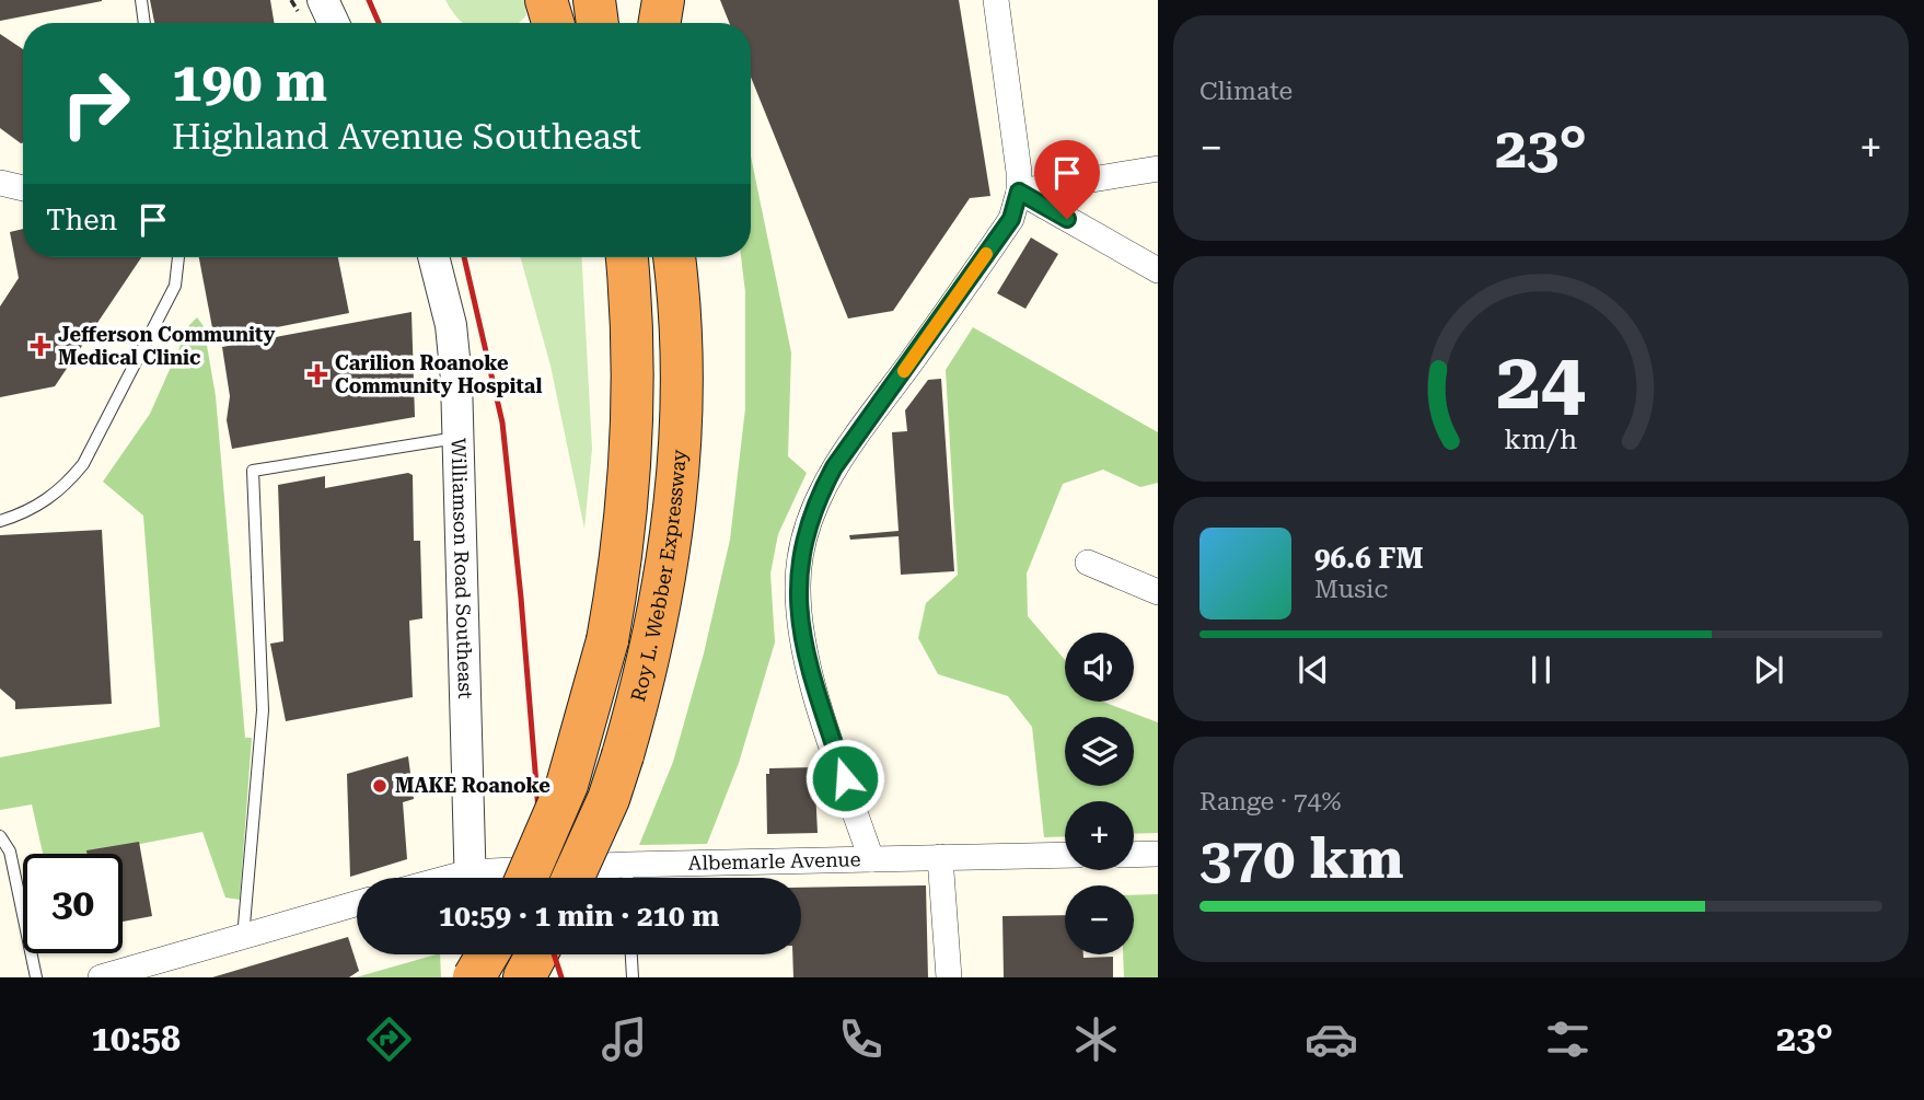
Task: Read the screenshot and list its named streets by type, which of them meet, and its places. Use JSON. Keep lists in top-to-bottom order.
{
  "streets": {
    "highway": ["Roy L. Webber Expressway"],
    "street": ["Williamson Road Southeast", "Albemarle Avenue"]
  },
  "places": {
    "health": ["Jefferson Community Medical Clinic", "Carilion Roanoke Community Hospital"],
    "other": ["MAKE Roanoke"]
  },
  "page": {
    "tile": [
      "Climate",
      ["Range · 74%", "370 km"]
    ],
    "turn": ["190 m", "Highland Avenue Southeast"],
    "heat": ["−", "23°", "+"],
    "then": "Then",
    "song": ["96.6 FM", "Music"],
    "map_buttons": ["+", "−"],
    "limit": "30",
    "trip": "10:59 · 1 min · 210 m",
    "tabs": ["10:58", "23°"],
    "gauge": ["24", "km/h"]
  }
}
